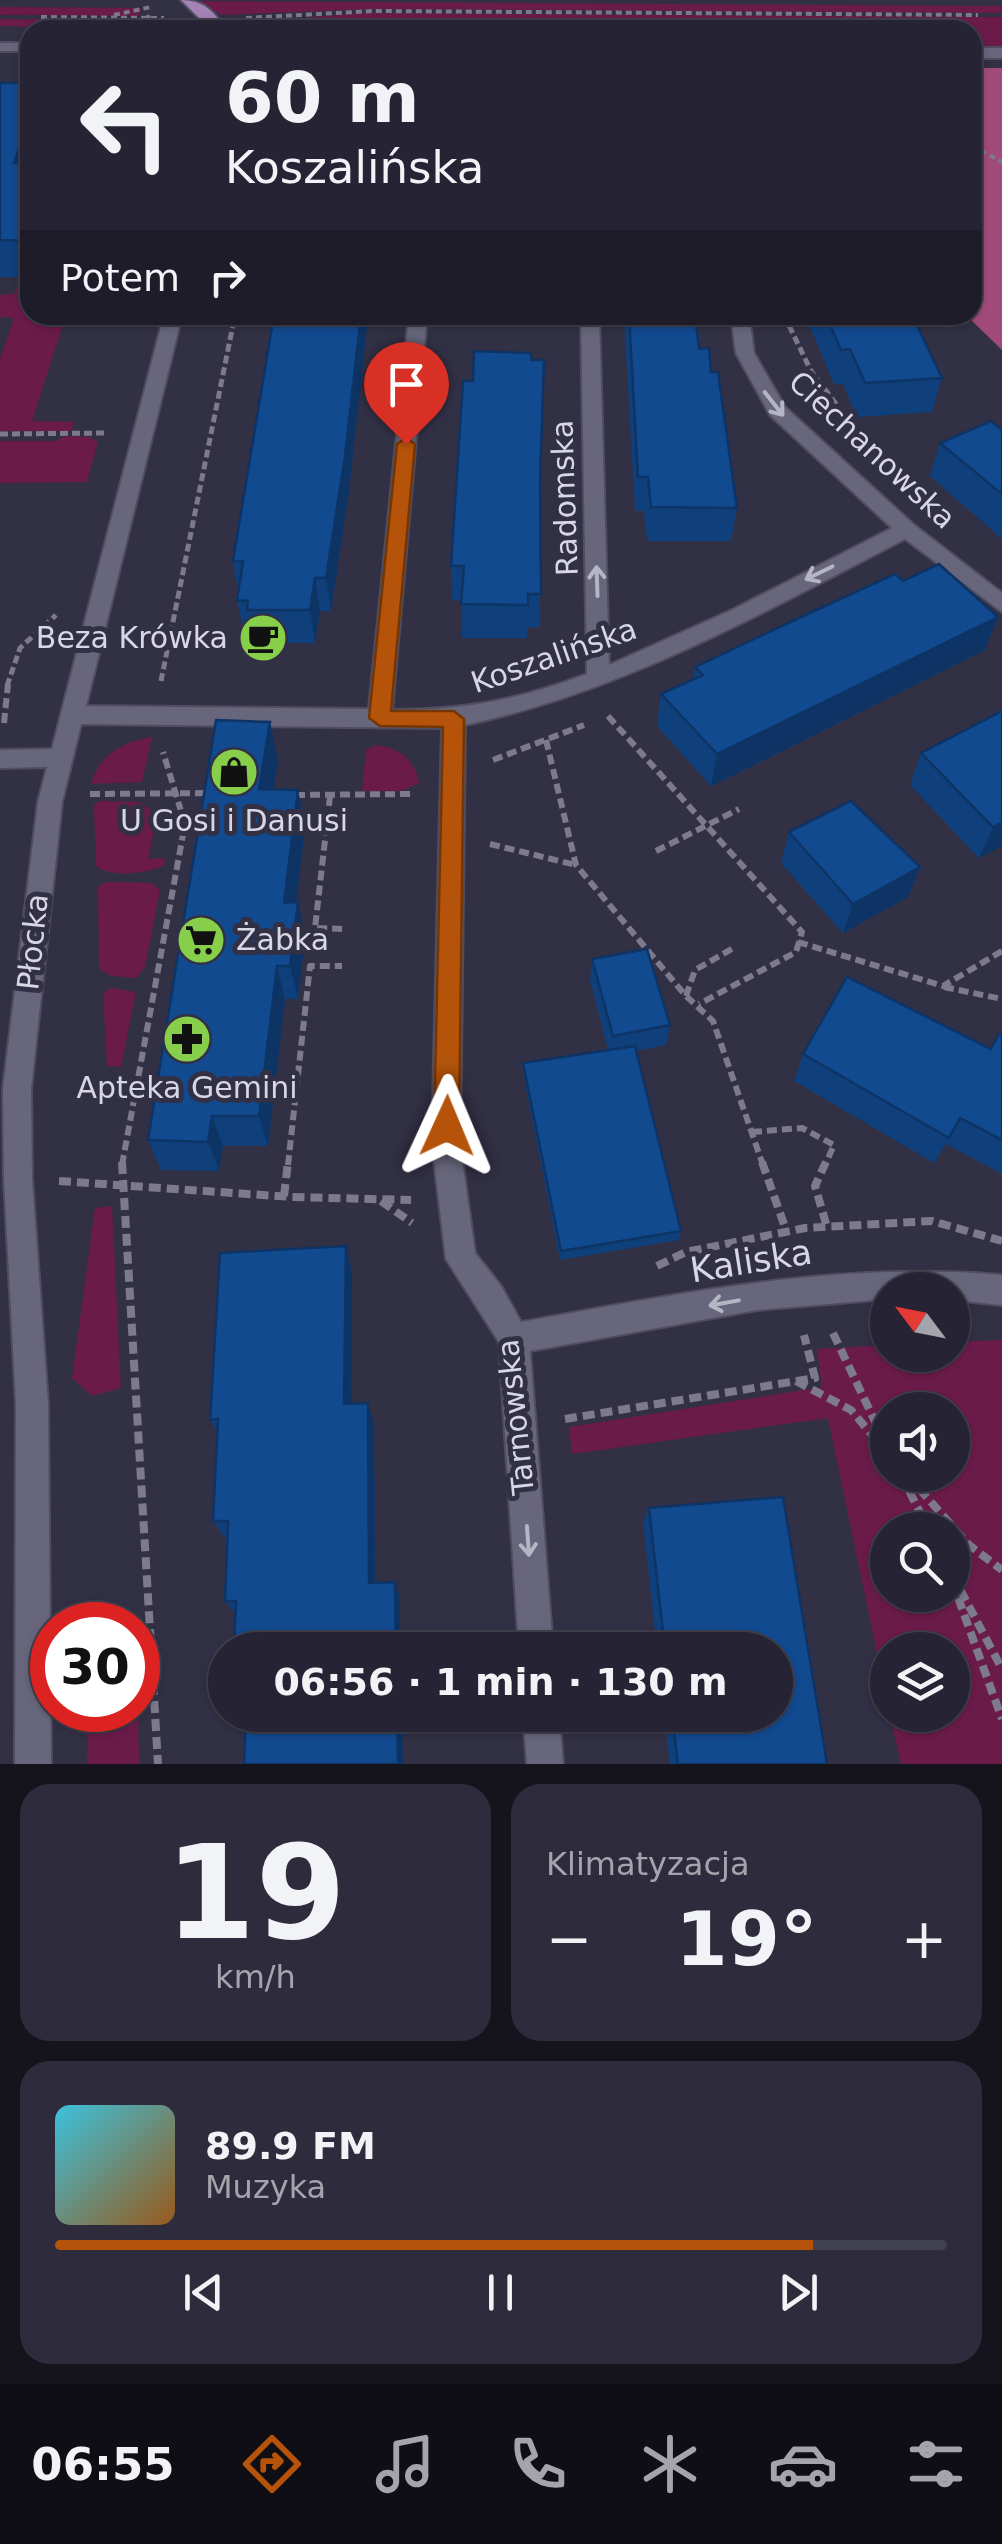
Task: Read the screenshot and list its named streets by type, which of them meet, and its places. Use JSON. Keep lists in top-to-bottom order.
{
  "streets": {
    "street": [
      "Ciechanowska",
      "Radomska",
      "Koszalińska",
      "Płocka",
      "Kaliska",
      "Tarnowska"
    ]
  },
  "crossings": [
    ["Ciechanowska", "Koszalińska"],
    ["Radomska", "Koszalińska"],
    ["Koszalińska", "Płocka"],
    ["Koszalińska", "Tarnowska"],
    ["Kaliska", "Tarnowska"]
  ],
  "one_way": ["Ciechanowska", "Koszalińska", "Kaliska"],
  "places": {
    "cafe": ["Beza Krówka"],
    "shop": ["U Gosi i Danusi"],
    "supermarket": ["Żabka"],
    "pharmacy": ["Apteka Gemini"]
  },
  "north": "top left",
  "page": {
    "turn": ["60 m", "Koszalińska"],
    "then": "Potem",
    "limit": "30",
    "trip": "06:56 · 1 min · 130 m",
    "tile": [
      ["19", "km/h"],
      "Klimatyzacja"
    ],
    "heat": ["−", "19°", "+"],
    "song": ["89.9 FM", "Muzyka"],
    "tabs": "06:55"
  }
}
